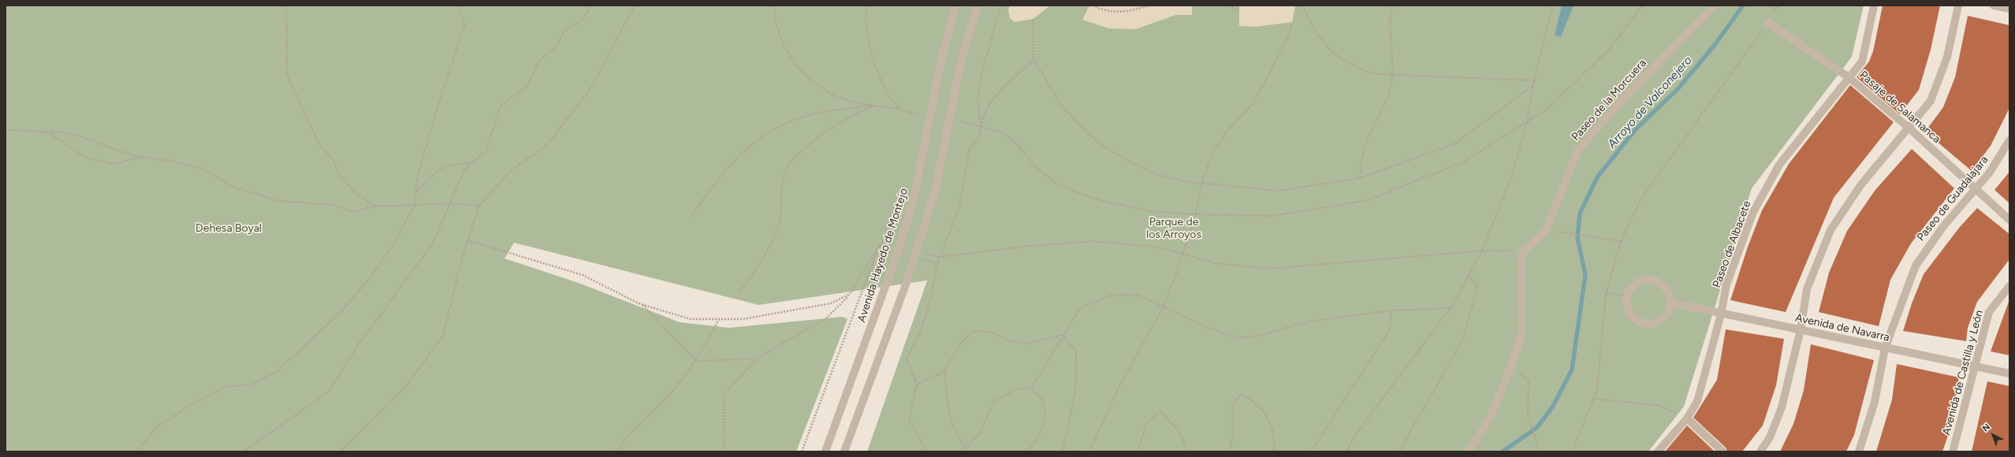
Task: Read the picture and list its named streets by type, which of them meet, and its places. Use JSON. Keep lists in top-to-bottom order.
{
  "streets": {
    "street": [
      "Paseo de la Morcuera",
      "Pasaje de Salamanca",
      "Paseo de Guadalajara",
      "Paseo de Albacete",
      "Avenida Hayedo de Montejo",
      "Avenida de Navarra",
      "Avenida de Castilla y León"
    ]
  },
  "crossings": [
    ["Pasaje de Salamanca", "Paseo de Guadalajara"],
    ["Pasaje de Salamanca", "Paseo de Albacete"],
    ["Paseo de Guadalajara", "Avenida de Navarra"],
    ["Paseo de Albacete", "Avenida de Navarra"],
    ["Avenida de Navarra", "Avenida de Castilla y León"]
  ],
  "water": ["Arroyo de Valconejero"],
  "parks": ["Parque de los Arroyos", "Dehesa Boyal"],
  "north": "top left"
}
